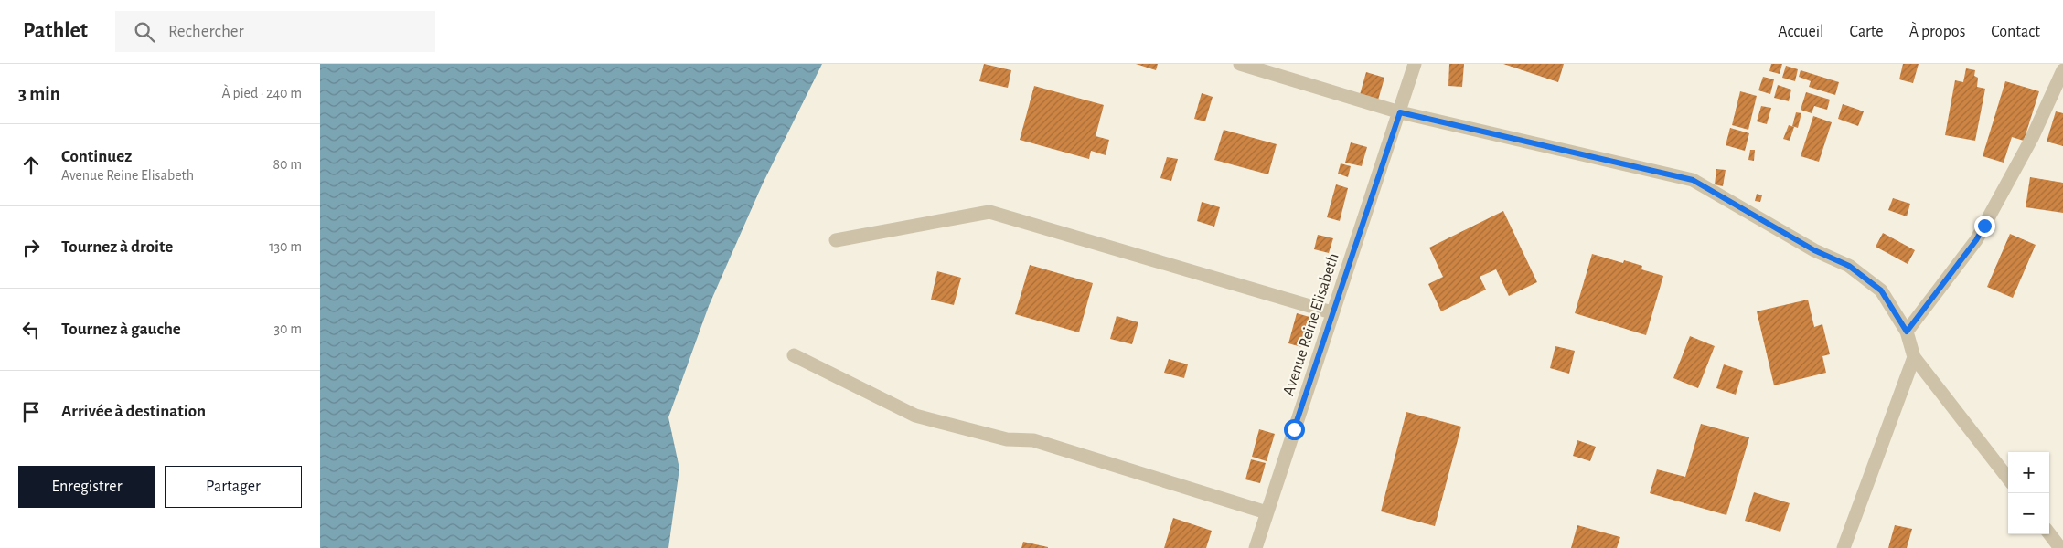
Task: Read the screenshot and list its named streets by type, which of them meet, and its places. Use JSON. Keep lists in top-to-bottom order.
{
  "streets": {
    "street": ["Avenue Reine Elisabeth"]
  },
  "page": {
    "header": "Pathlet",
    "search": "Rechercher",
    "nav": [
      "Accueil",
      "Carte",
      "À propos",
      "Contact"
    ],
    "heading": ["3 min", "À pied · 240 m"],
    "list": [
      ["Continuez", "Avenue Reine Elisabeth", "80 m"],
      ["Tournez à droite", "130 m"],
      ["Tournez à gauche", "30 m"],
      "Arrivée à destination"
    ],
    "buttons": ["Enregistrer", "Partager"],
    "map_buttons": ["+", "−"]
  }
}
